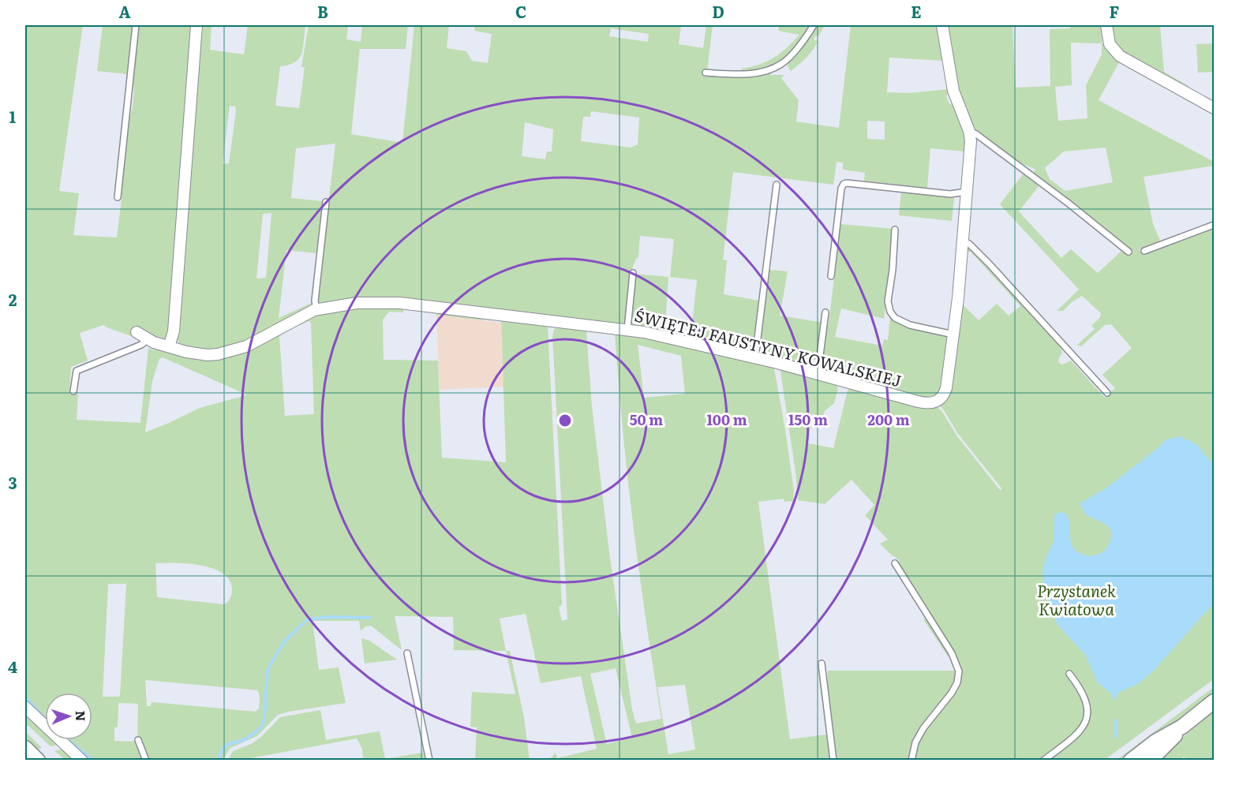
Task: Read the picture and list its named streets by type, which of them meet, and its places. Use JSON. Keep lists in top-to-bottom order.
{
  "streets": {
    "street": ["ŚWIĘTEJ FAUSTYNY KOWALSKIEJ"]
  },
  "parks": ["Przystanek Kwiatowa"],
  "north": "right",
  "grid": {
    "columns": [
      "A",
      "B",
      "C",
      "D",
      "E",
      "F"
    ],
    "rows": [
      "1",
      "2",
      "3",
      "4"
    ]
  },
  "rings": [
    "50 m",
    "100 m",
    "150 m",
    "200 m"
  ]
}
